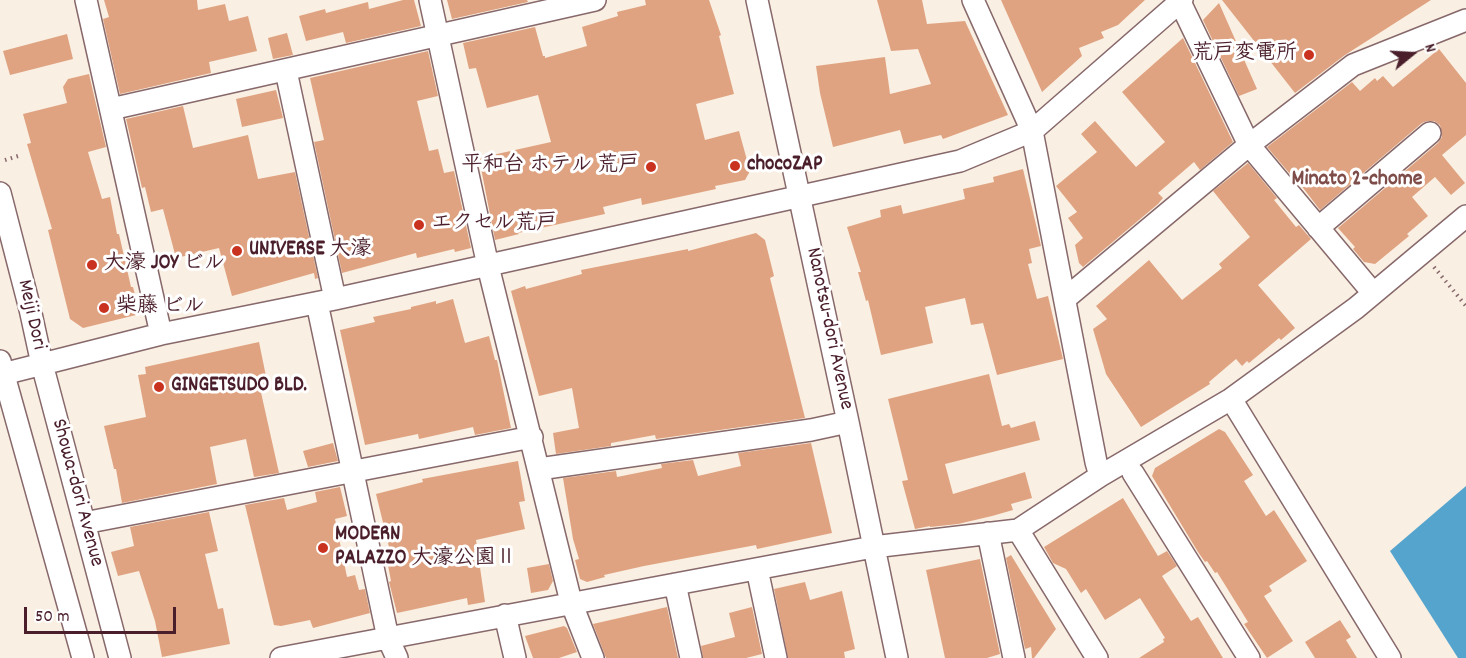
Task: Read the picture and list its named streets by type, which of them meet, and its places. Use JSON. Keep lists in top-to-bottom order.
{
  "streets": {
    "street": ["Meiji Dori", "Nanotsu-dori Avenue", "Showa-dori Avenue"]
  },
  "crossings": [
    ["Meiji Dori", "Showa-dori Avenue"]
  ],
  "districts": ["Minato 2-chome"],
  "places": [
    "荒戸変電所",
    "chocoZAP",
    "平和台 ホテル 荒戸",
    "エクセル荒戸",
    "UNIVERSE 大濠",
    "大濠 JOY ビル",
    "柴藤 ビル",
    "GINGETSUDO BLD.",
    "MODERN PALAZZO 大濠公園Ⅱ"
  ],
  "scale_bar": "50 m",
  "north": "right"
}
